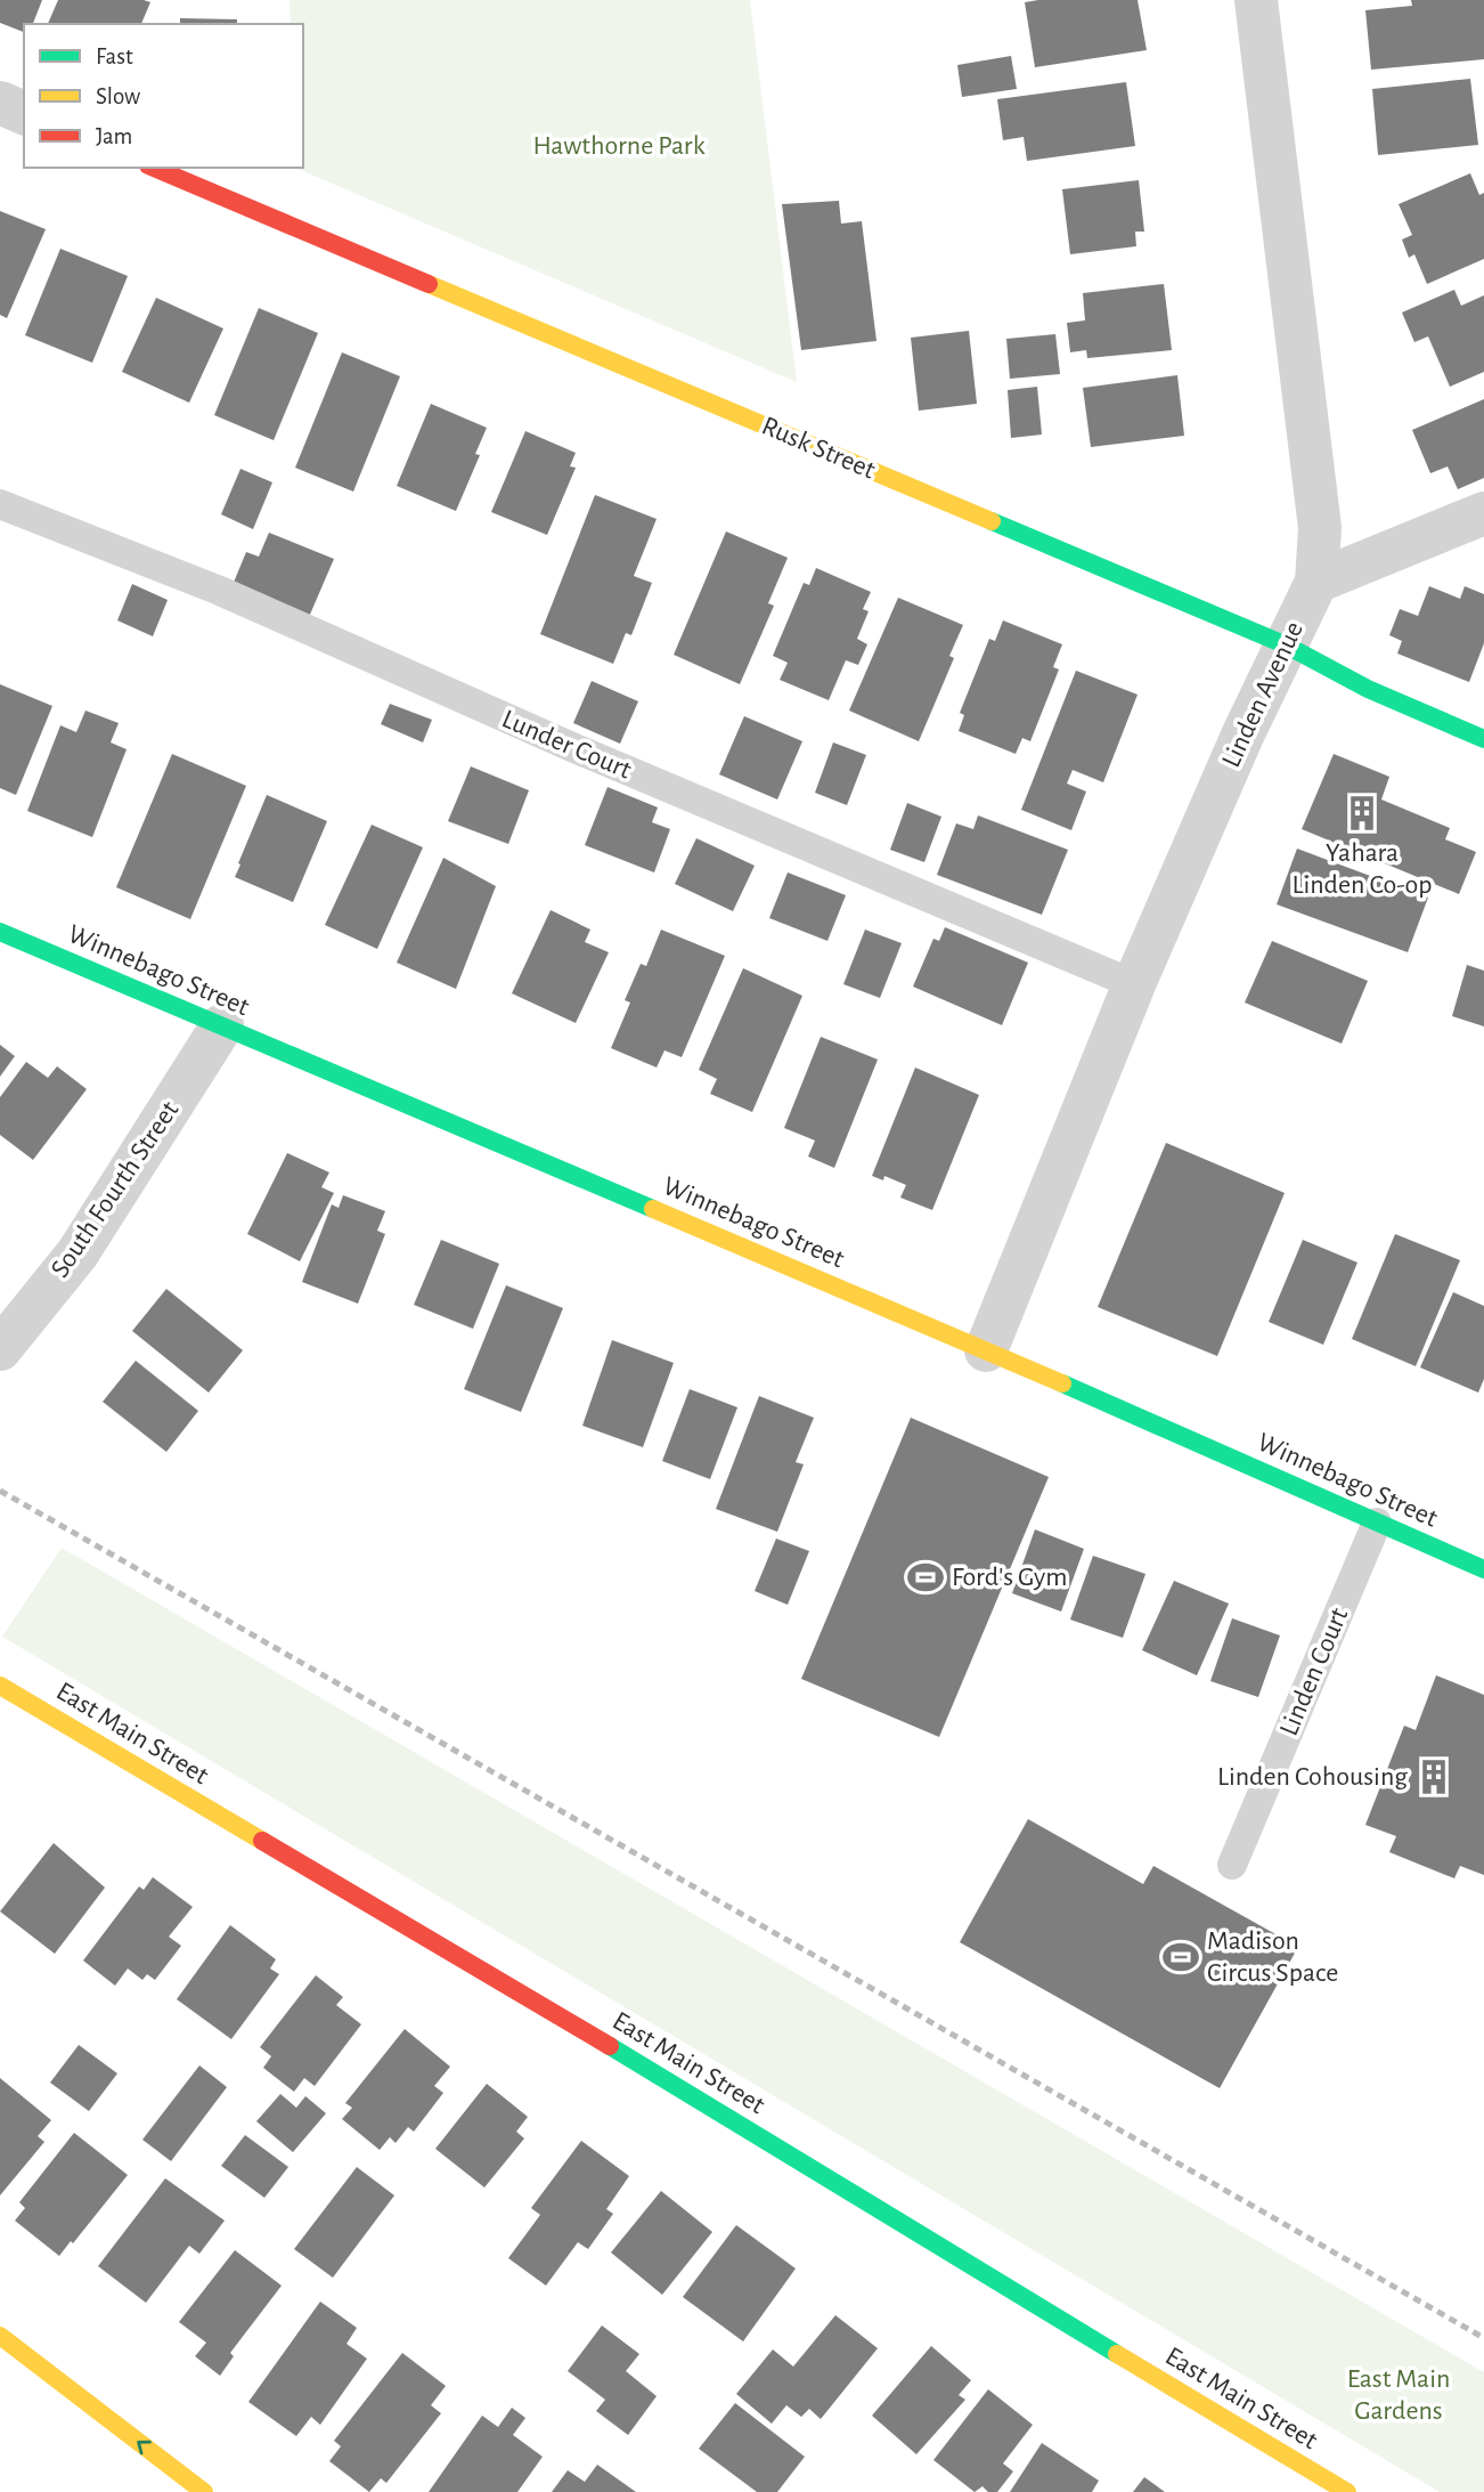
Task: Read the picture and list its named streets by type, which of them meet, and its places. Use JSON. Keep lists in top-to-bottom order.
{
  "streets": {
    "street": [
      "Rusk Street",
      "Linden Avenue",
      "Winnebago Street",
      "South Fourth Street",
      "East Main Street"
    ],
    "lane": ["Lunder Court", "Linden Court"]
  },
  "crossings": [
    ["Rusk Street", "Linden Avenue"],
    ["Linden Avenue", "Lunder Court"],
    ["Linden Avenue", "Winnebago Street"],
    ["Winnebago Street", "South Fourth Street"],
    ["Winnebago Street", "Linden Court"]
  ],
  "parks": ["Hawthorne Park", "East Main Gardens"],
  "places": {
    "building": ["Yahara Linden Co-op", "Linden Cohousing"],
    "sports": ["Ford's Gym", "Madison Circus Space"]
  },
  "legend": ["Fast", "Slow", "Jam"]
}
